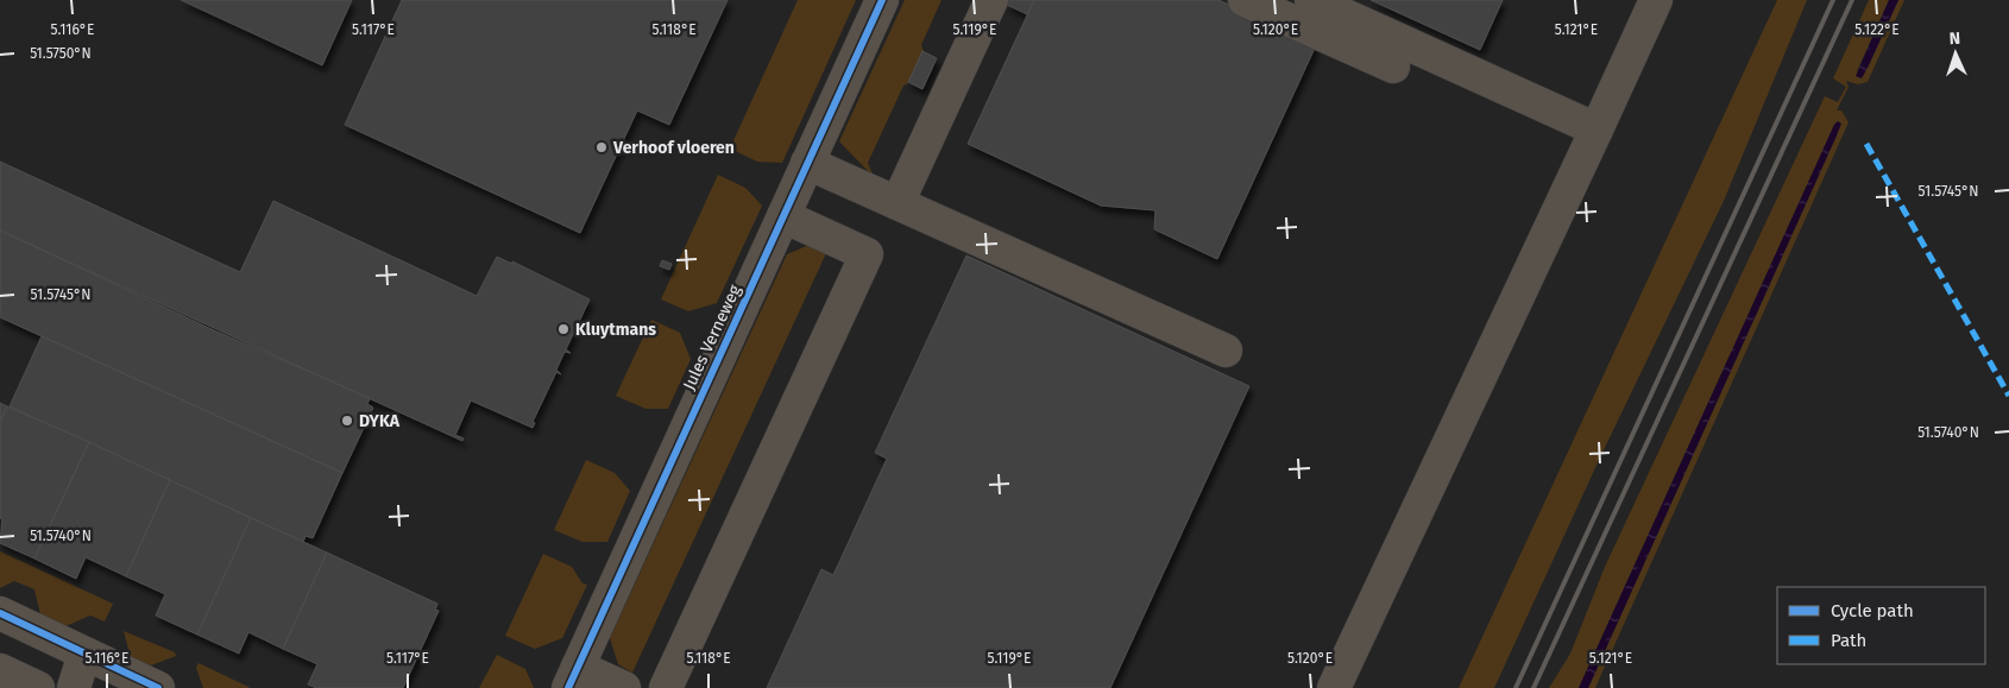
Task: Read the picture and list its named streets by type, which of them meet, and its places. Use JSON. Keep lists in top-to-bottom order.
{
  "streets": {
    "street": ["Jules Verneweg"]
  },
  "places": ["Verhoof vloeren", "Kluytmans", "DYKA"],
  "legend": ["Cycle path", "Path"],
  "north": "top",
  "coordinates": [
    "5.116°E",
    "5.117°E",
    "5.118°E",
    "5.119°E",
    "5.120°E",
    "5.121°E",
    "5.122°E",
    "51.5750°N",
    "51.5745°N",
    "51.5740°N"
  ]
}
